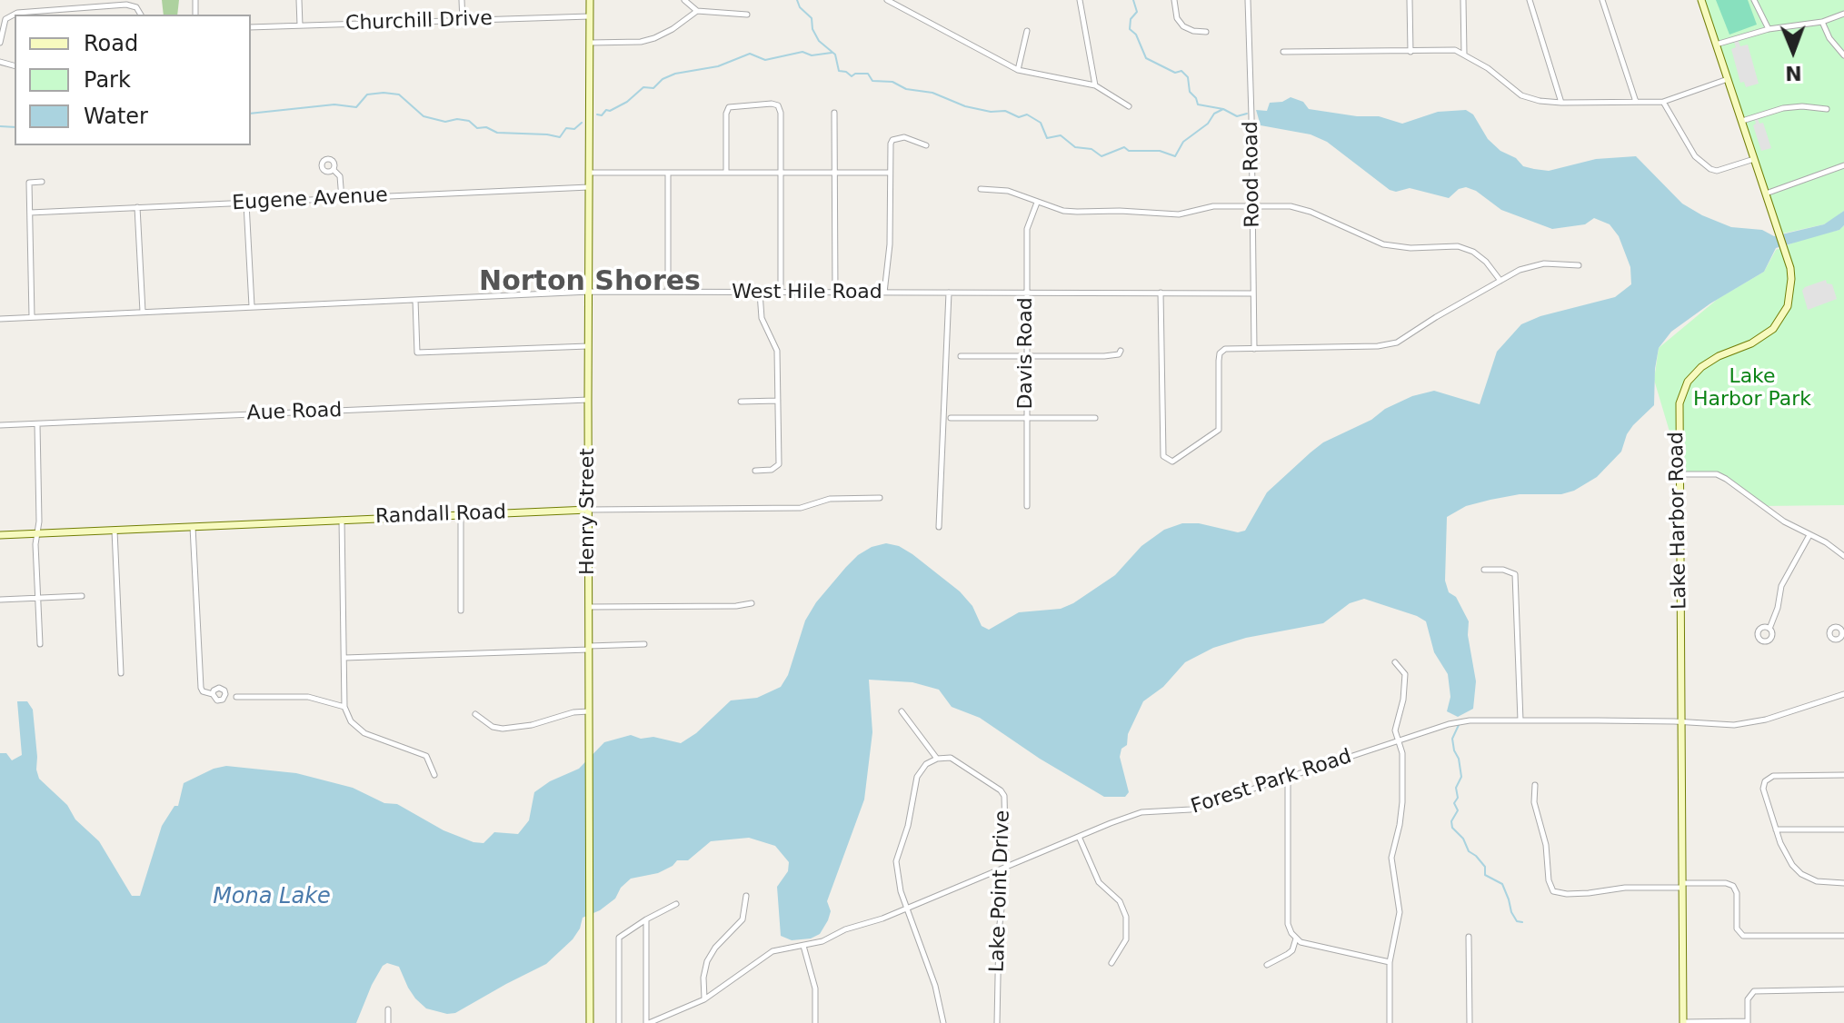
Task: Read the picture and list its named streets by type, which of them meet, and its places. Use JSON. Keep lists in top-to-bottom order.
{
  "streets": {
    "street": [
      "Churchill Drive",
      "Rood Road",
      "Eugene Avenue",
      "West Hile Road",
      "Davis Road",
      "Aue Road",
      "Henry Street",
      "Randall Road",
      "Lake Harbor Road",
      "Forest Park Road",
      "Lake Point Drive"
    ]
  },
  "crossings": [
    ["Churchill Drive", "Henry Street"],
    ["Rood Road", "West Hile Road"],
    ["Eugene Avenue", "Henry Street"],
    ["West Hile Road", "Davis Road"],
    ["West Hile Road", "Henry Street"],
    ["Aue Road", "Henry Street"],
    ["Henry Street", "Randall Road"],
    ["Lake Harbor Road", "Forest Park Road"],
    ["Forest Park Road", "Lake Point Drive"]
  ],
  "districts": ["Norton Shores"],
  "water": ["Mona Lake"],
  "parks": ["Lake Harbor Park"],
  "legend": ["Road", "Park", "Water"],
  "north": "bottom"
}
